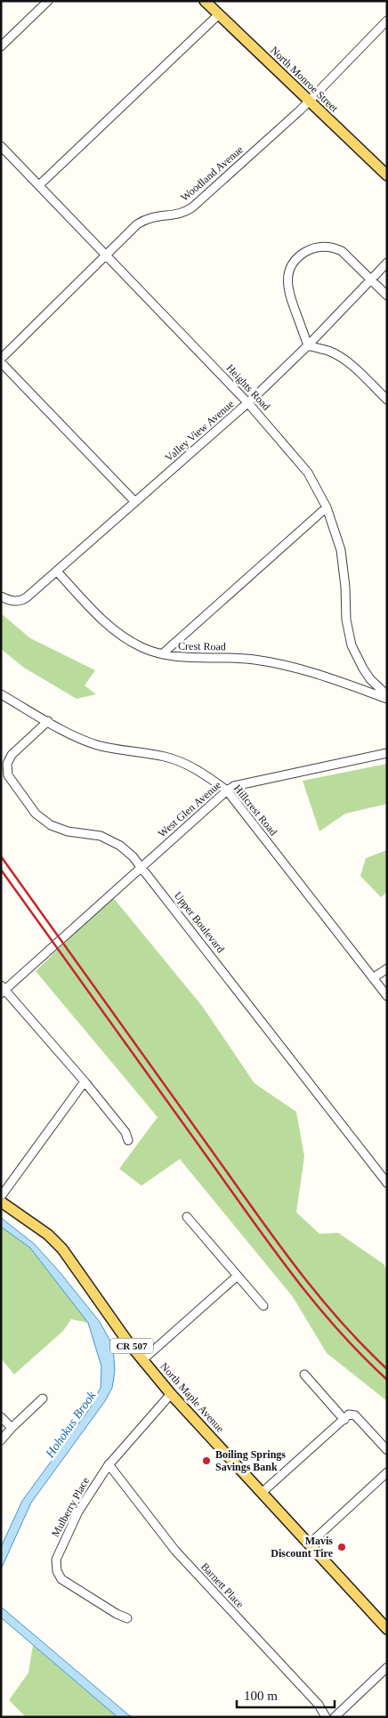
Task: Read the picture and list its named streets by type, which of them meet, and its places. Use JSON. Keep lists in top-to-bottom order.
{
  "streets": {
    "main road": ["North Monroe Street", "CR 507", "North Maple Avenue"],
    "street": [
      "Woodland Avenue",
      "Heights Road",
      "Valley View Avenue",
      "Crest Road",
      "West Glen Avenue",
      "Hillcrest Road",
      "Upper Boulevard",
      "Mulberry Place",
      "Barnett Place"
    ]
  },
  "crossings": [
    ["North Monroe Street", "Woodland Avenue"],
    ["Woodland Avenue", "Heights Road"],
    ["Heights Road", "Valley View Avenue"],
    ["Valley View Avenue", "Crest Road"],
    ["West Glen Avenue", "Hillcrest Road"],
    ["West Glen Avenue", "Upper Boulevard"],
    ["Hillcrest Road", "Upper Boulevard"],
    ["North Maple Avenue", "Mulberry Place"],
    ["Mulberry Place", "Barnett Place"]
  ],
  "water": ["Hohokus Brook"],
  "places": ["Boiling Springs Savings Bank", "Mavis Discount Tire"],
  "scale_bar": "100 m"
}
